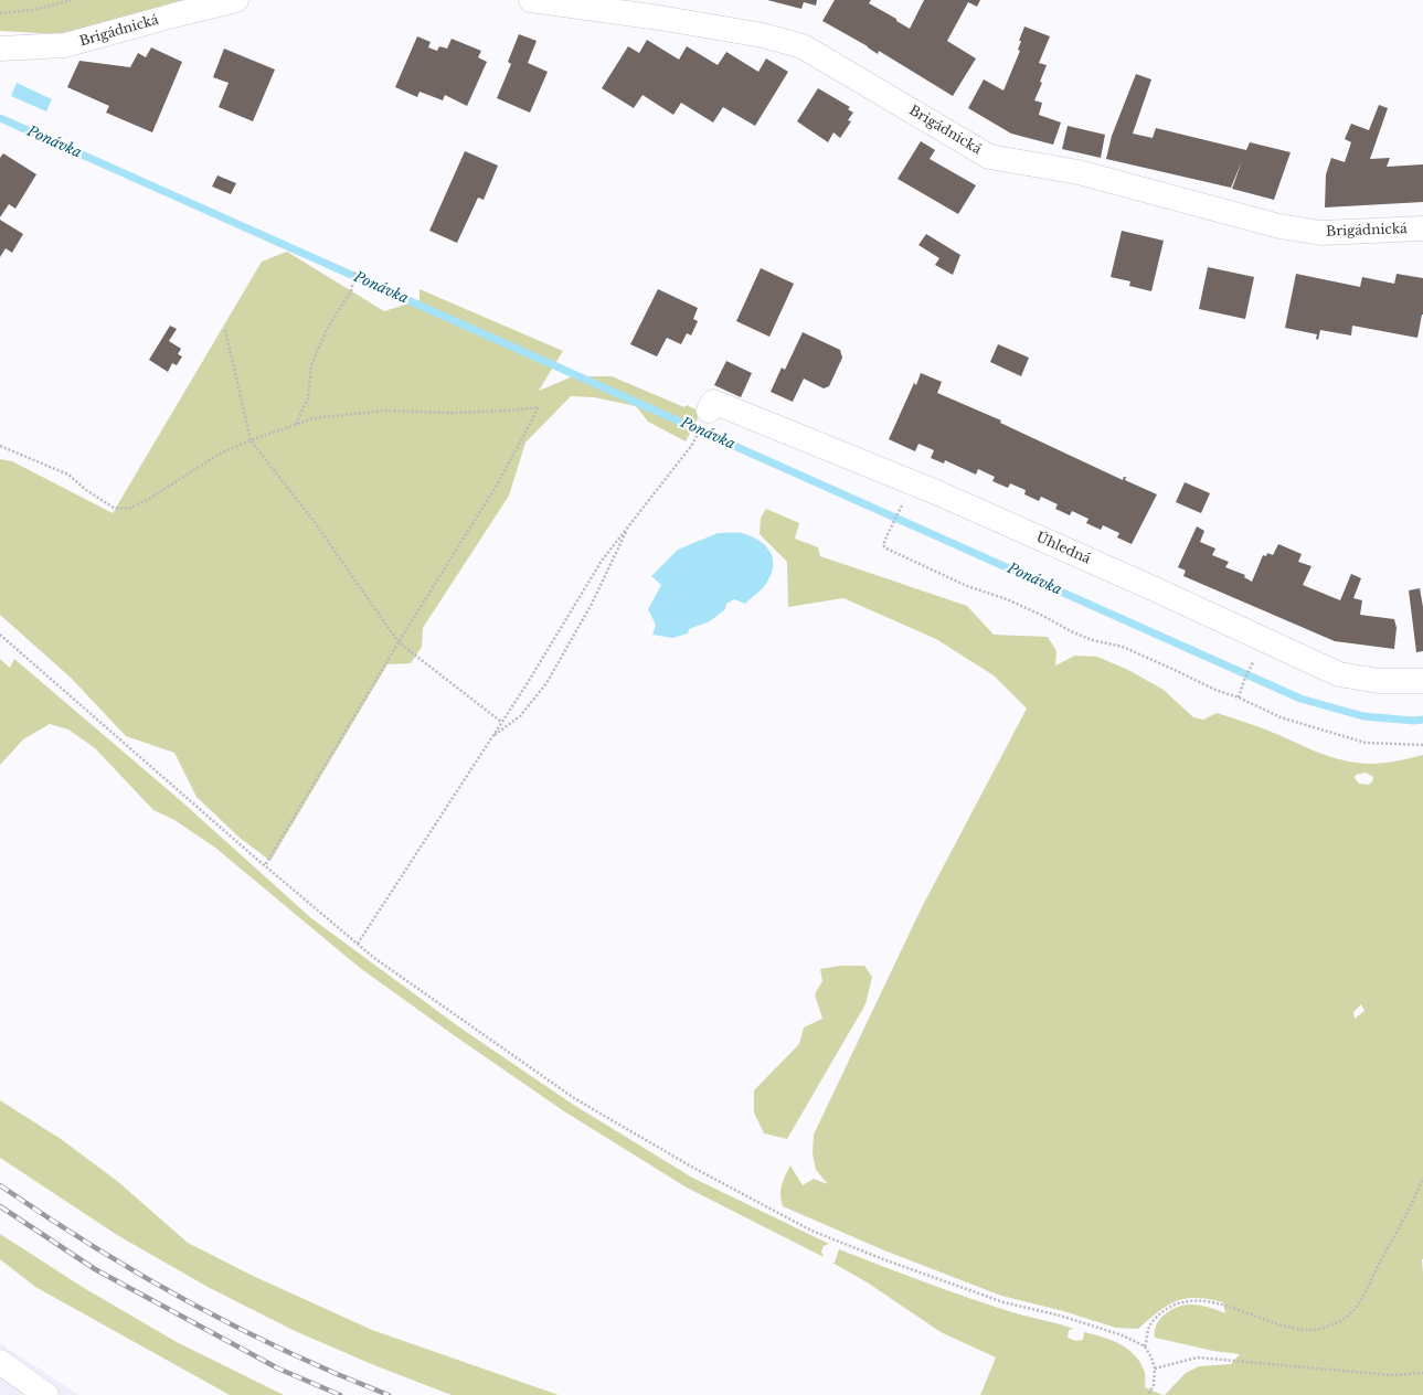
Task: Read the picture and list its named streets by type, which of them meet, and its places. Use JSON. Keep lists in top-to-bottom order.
{
  "streets": {
    "street": ["Brigádnická", "Úhledná"]
  },
  "water": ["Ponávka"]
}
